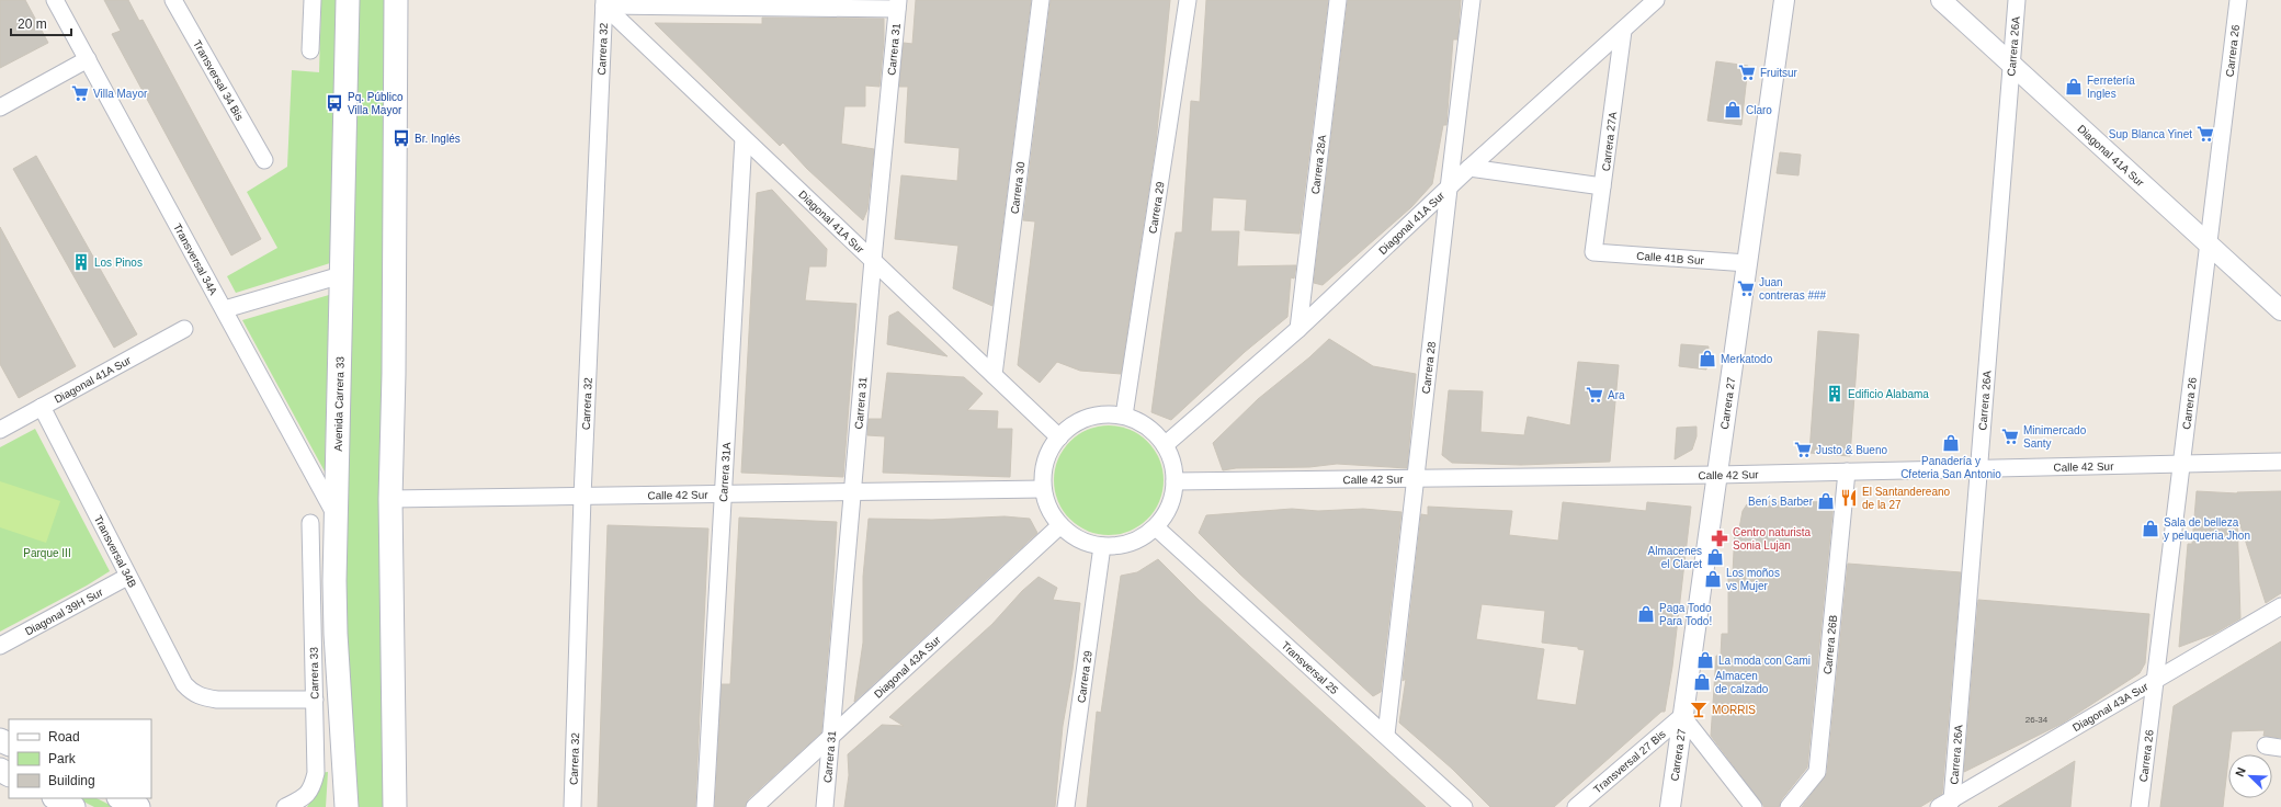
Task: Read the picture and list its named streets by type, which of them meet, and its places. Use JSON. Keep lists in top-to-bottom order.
{
  "streets": {
    "main road": ["Avenida Carrera 33"],
    "street": [
      "Carrera 26A",
      "Carrera 32",
      "Carrera 31",
      "Carrera 26",
      "Transversal 34 Bis",
      "Carrera 27A",
      "Diagonal 41A Sur",
      "Carrera 28A",
      "Carrera 30",
      "Carrera 29",
      "Calle 41B Sur",
      "Transversal 34A",
      "Carrera 28",
      "Carrera 27",
      "Calle 42 Sur",
      "Carrera 31A",
      "Transversal 34B",
      "Diagonal 39H Sur",
      "Carrera 26B",
      "Diagonal 43A Sur",
      "Transversal 25",
      "Carrera 33",
      "Transversal 27 Bis"
    ]
  },
  "crossings": [
    ["Carrera 26A", "Diagonal 41A Sur"],
    ["Carrera 26A", "Calle 42 Sur"],
    ["Carrera 26A", "Diagonal 43A Sur"],
    ["Carrera 32", "Diagonal 41A Sur"],
    ["Carrera 32", "Calle 42 Sur"],
    ["Carrera 31", "Diagonal 41A Sur"],
    ["Carrera 31", "Calle 42 Sur"],
    ["Carrera 31", "Diagonal 43A Sur"],
    ["Carrera 26", "Diagonal 41A Sur"],
    ["Carrera 26", "Calle 42 Sur"],
    ["Carrera 26", "Diagonal 43A Sur"],
    ["Carrera 27A", "Diagonal 41A Sur"],
    ["Carrera 27A", "Calle 41B Sur"],
    ["Diagonal 41A Sur", "Carrera 28A"],
    ["Diagonal 41A Sur", "Carrera 30"],
    ["Diagonal 41A Sur", "Carrera 29"],
    ["Diagonal 41A Sur", "Carrera 28"],
    ["Diagonal 41A Sur", "Calle 42 Sur"],
    ["Diagonal 41A Sur", "Carrera 31A"],
    ["Diagonal 41A Sur", "Transversal 34B"],
    ["Diagonal 41A Sur", "Diagonal 43A Sur"],
    ["Diagonal 41A Sur", "Transversal 25"],
    ["Carrera 29", "Calle 42 Sur"],
    ["Carrera 29", "Diagonal 43A Sur"],
    ["Carrera 29", "Transversal 25"],
    ["Calle 41B Sur", "Carrera 27"],
    ["Transversal 34A", "Avenida Carrera 33"],
    ["Carrera 28", "Calle 42 Sur"],
    ["Carrera 28", "Transversal 25"],
    ["Carrera 27", "Calle 42 Sur"],
    ["Carrera 27", "Transversal 27 Bis"],
    ["Calle 42 Sur", "Carrera 31A"],
    ["Calle 42 Sur", "Carrera 26B"],
    ["Calle 42 Sur", "Diagonal 43A Sur"],
    ["Calle 42 Sur", "Transversal 25"],
    ["Transversal 34B", "Diagonal 39H Sur"],
    ["Transversal 34B", "Carrera 33"],
    ["Diagonal 43A Sur", "Transversal 25"]
  ],
  "parks": ["Parque III"],
  "places": {
    "supermarket": [
      "Fruitsur",
      "Villa Mayor",
      "Sup Blanca Yinet",
      "Juan contreras ###",
      "Ara",
      "Minimercado Santy",
      "Justo & Bueno"
    ],
    "shop": [
      "Ferretería Ingles",
      "Claro",
      "Merkatodo",
      "Panadería y Cfeteria San Antonio",
      "Ben´s Barber",
      "Sala de belleza y peluqueria Jhon",
      "Almacenes el Claret",
      "Los moños vs Mujer",
      "Paga Todo Para Todo!",
      "La moda con Cami",
      "Almacen de calzado"
    ],
    "bus stop": ["Pq. Público Villa Mayor", "Br. Inglés"],
    "building": ["Los Pinos", "Edificio Alabama"],
    "restaurant": ["El Santandereano de la 27"],
    "pharmacy": ["Centro naturista Sonia Lujan"],
    "bar": ["MORRIS"]
  },
  "house_numbers": ["26-34"],
  "legend": ["Road", "Park", "Building"],
  "scale_bar": "20 m",
  "north": "top left"
}
